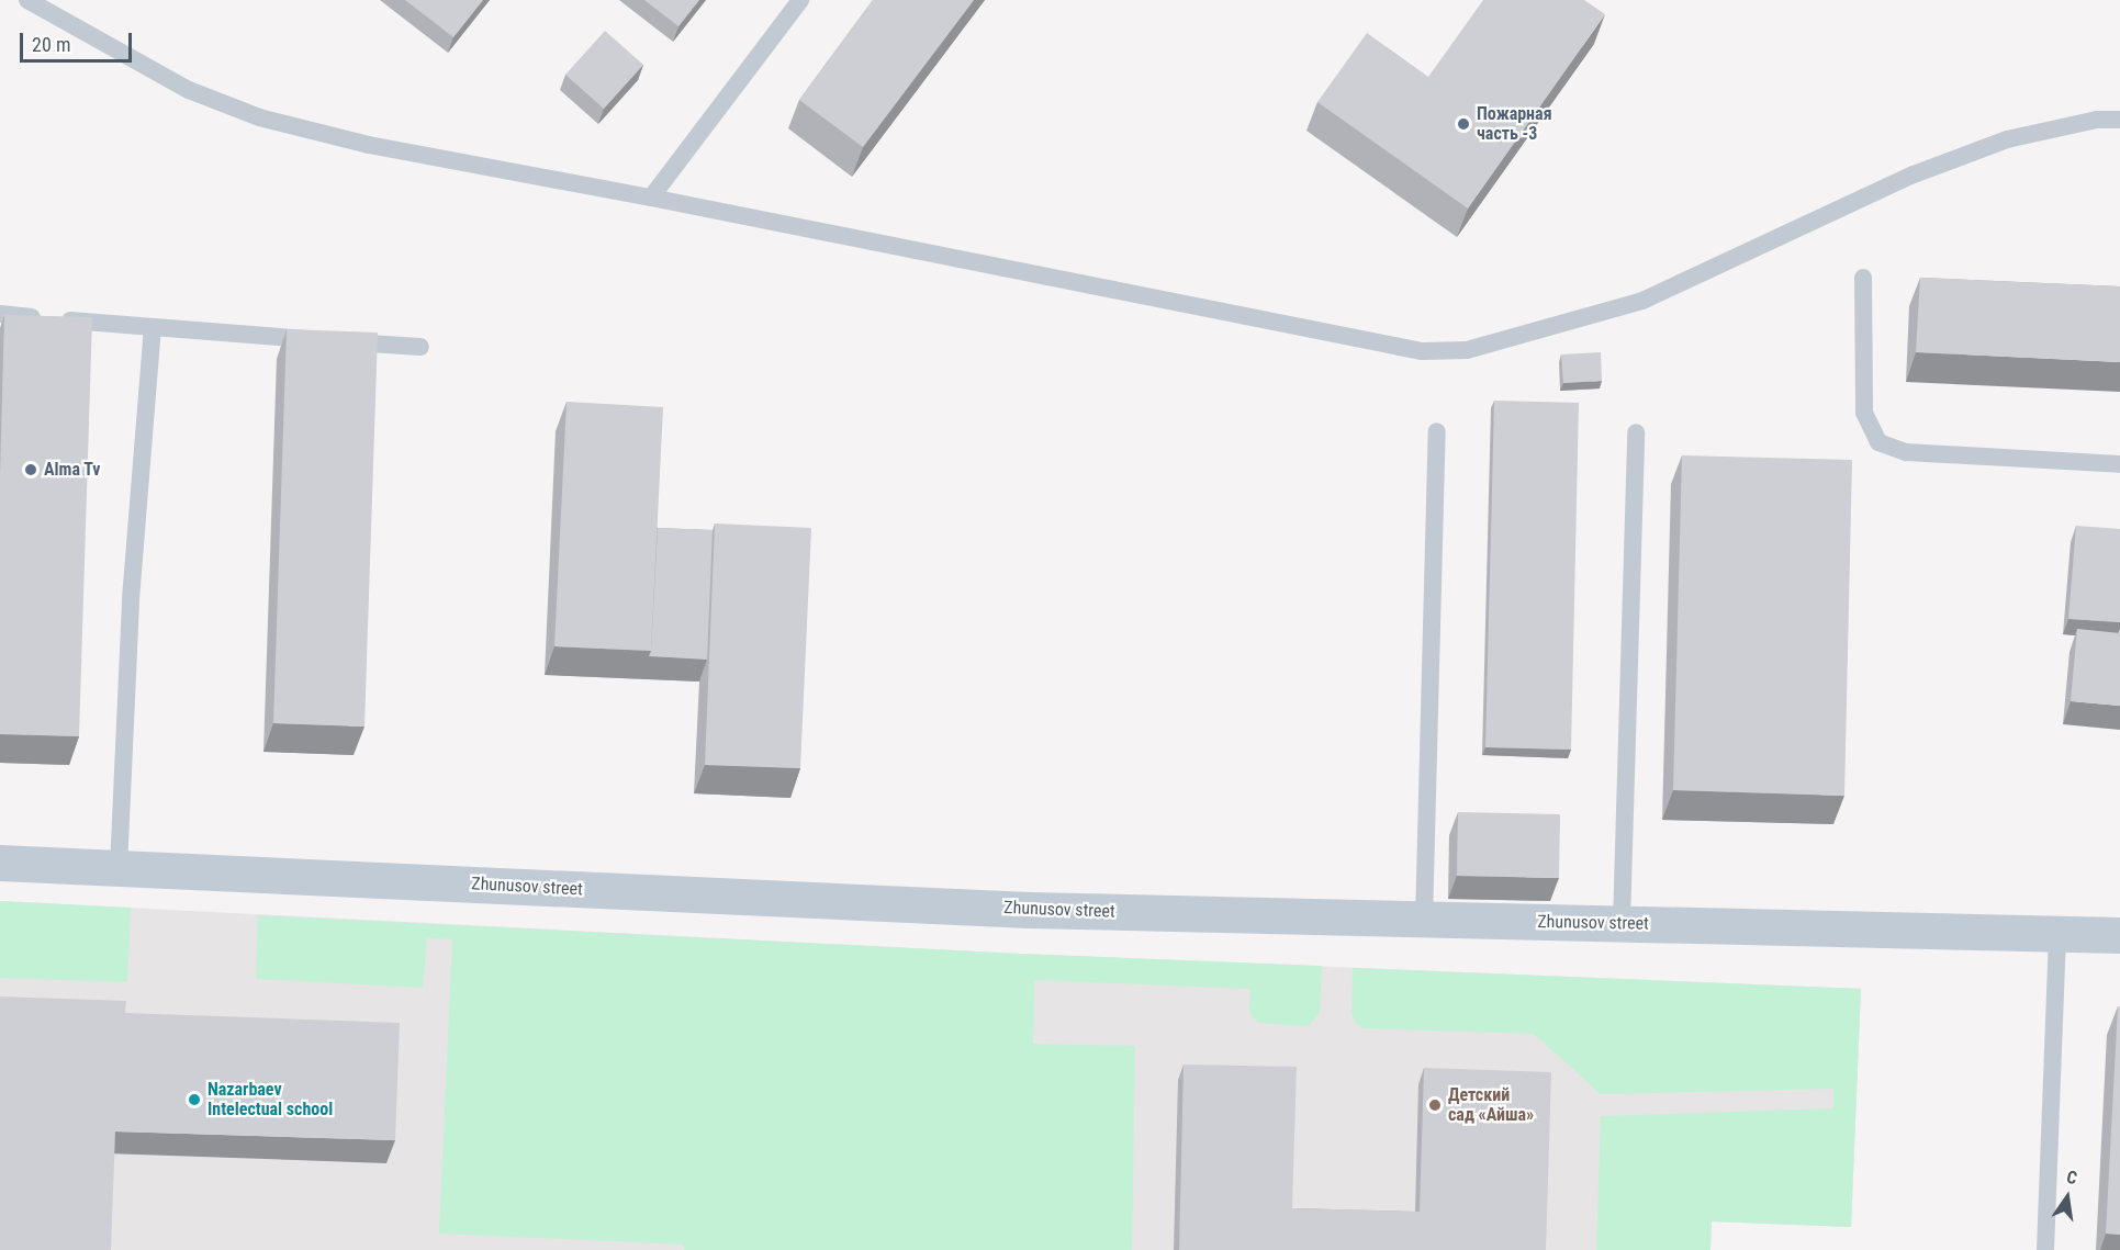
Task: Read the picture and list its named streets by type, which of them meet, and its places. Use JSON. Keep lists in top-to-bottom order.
{
  "streets": {
    "street": ["Zhunusov street"]
  },
  "places": [
    "Пожарная часть -3",
    "Alma Tv",
    "Nazarbaev Intelectual school",
    "Детский сад «Айша»"
  ],
  "scale_bar": "20 m",
  "north": "top"
}
